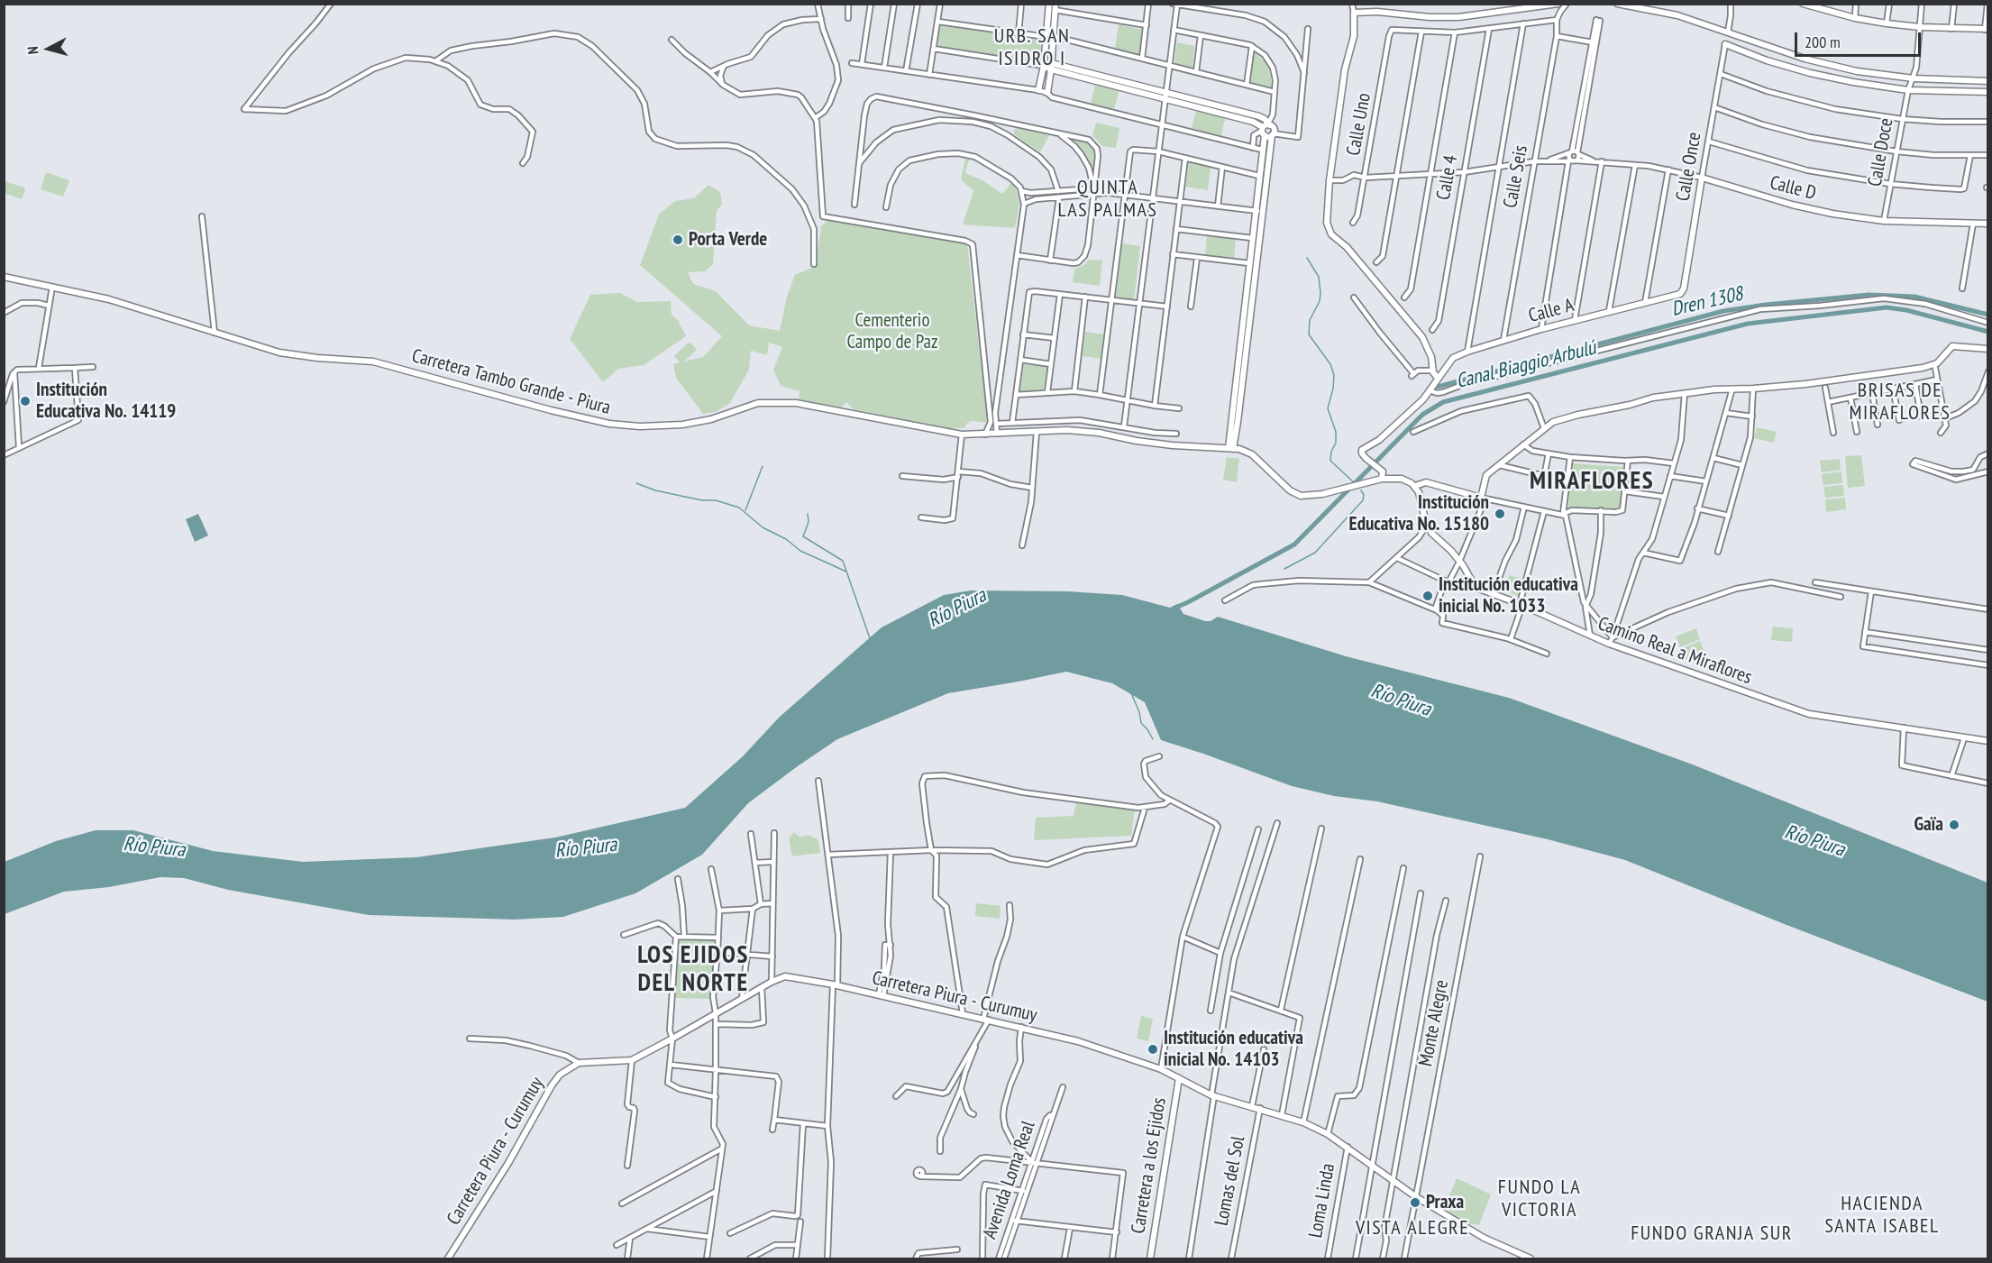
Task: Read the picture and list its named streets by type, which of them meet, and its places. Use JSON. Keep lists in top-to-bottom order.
{
  "streets": {
    "street": [
      "Calle Uno",
      "Calle Doce",
      "Calle Once",
      "Calle Seis",
      "Calle 4",
      "Calle D",
      "Calle A",
      "Carretera Tambo Grande - Piura",
      "Camino Real a Miraflores",
      "Carretera Piura - Curumuy",
      "Monte Alegre",
      "Carretera a los Ejidos",
      "Avenida Loma Real",
      "Lomas del Sol",
      "Loma Linda"
    ]
  },
  "crossings": [
    ["Calle Uno", "Calle D"],
    ["Calle Doce", "Calle D"],
    ["Calle Once", "Calle D"],
    ["Calle Once", "Calle A"],
    ["Calle Seis", "Calle D"],
    ["Calle Seis", "Calle A"],
    ["Calle 4", "Calle D"],
    ["Calle A", "Carretera Tambo Grande - Piura"],
    ["Carretera Piura - Curumuy", "Monte Alegre"],
    ["Carretera Piura - Curumuy", "Carretera a los Ejidos"],
    ["Carretera Piura - Curumuy", "Lomas del Sol"],
    ["Carretera Piura - Curumuy", "Loma Linda"]
  ],
  "districts": [
    "URB. SAN ISIDRO I",
    "QUINTA LAS PALMAS",
    "BRISAS DE MIRAFLORES",
    "MIRAFLORES",
    "LOS EJIDOS DEL NORTE",
    "FUNDO LA VICTORIA",
    "HACIENDA SANTA ISABEL",
    "VISTA ALEGRE",
    "FUNDO GRANJA SUR"
  ],
  "water": ["Dren 1308", "Canal Biaggio Arbulú", "Río Piura"],
  "parks": ["Cementerio Campo de Paz"],
  "places": [
    "Porta Verde",
    "Institución Educativa No. 14119",
    "Institución Educativa No. 15180",
    "Institución educativa inicial No. 1033",
    "Gaïa",
    "Institución educativa inicial No. 14103",
    "Praxa"
  ],
  "scale_bar": "200 m",
  "north": "left"
}
